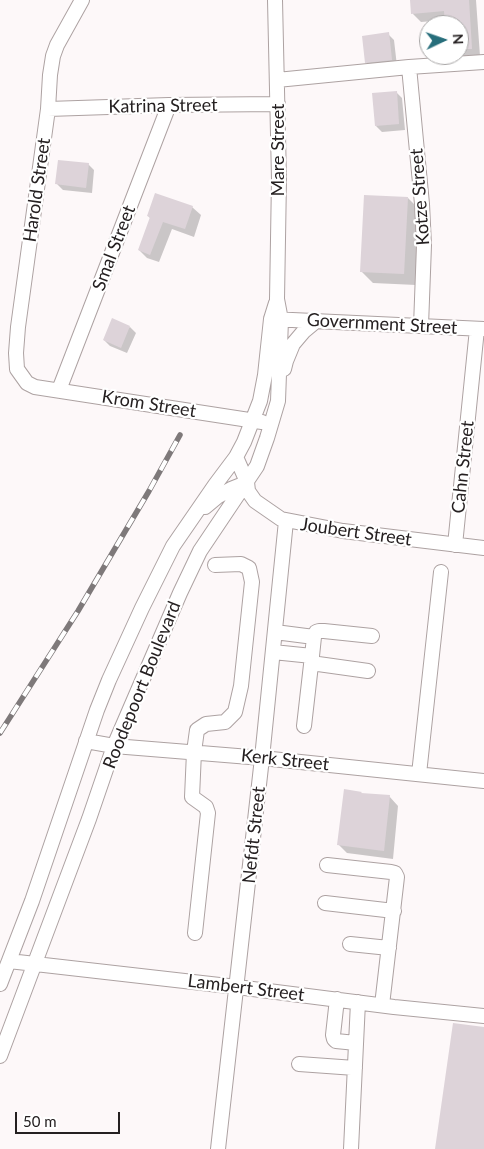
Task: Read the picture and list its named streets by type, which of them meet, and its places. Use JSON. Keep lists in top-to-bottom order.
{
  "streets": {
    "street": [
      "Katrina Street",
      "Mare Street",
      "Harold Street",
      "Kotze Street",
      "Smal Street",
      "Government Street",
      "Krom Street",
      "Cahn Street",
      "Joubert Street",
      "Roodepoort Boulevard",
      "Kerk Street",
      "Nefdt Street",
      "Lambert Street"
    ]
  },
  "crossings": [
    ["Katrina Street", "Mare Street"],
    ["Katrina Street", "Harold Street"],
    ["Katrina Street", "Smal Street"],
    ["Mare Street", "Government Street"],
    ["Mare Street", "Roodepoort Boulevard"],
    ["Harold Street", "Krom Street"],
    ["Kotze Street", "Government Street"],
    ["Smal Street", "Krom Street"],
    ["Government Street", "Cahn Street"],
    ["Government Street", "Roodepoort Boulevard"],
    ["Krom Street", "Roodepoort Boulevard"],
    ["Cahn Street", "Joubert Street"],
    ["Joubert Street", "Roodepoort Boulevard"],
    ["Joubert Street", "Nefdt Street"],
    ["Roodepoort Boulevard", "Kerk Street"],
    ["Roodepoort Boulevard", "Lambert Street"],
    ["Kerk Street", "Nefdt Street"],
    ["Nefdt Street", "Lambert Street"]
  ],
  "scale_bar": "50 m",
  "north": "right"
}
